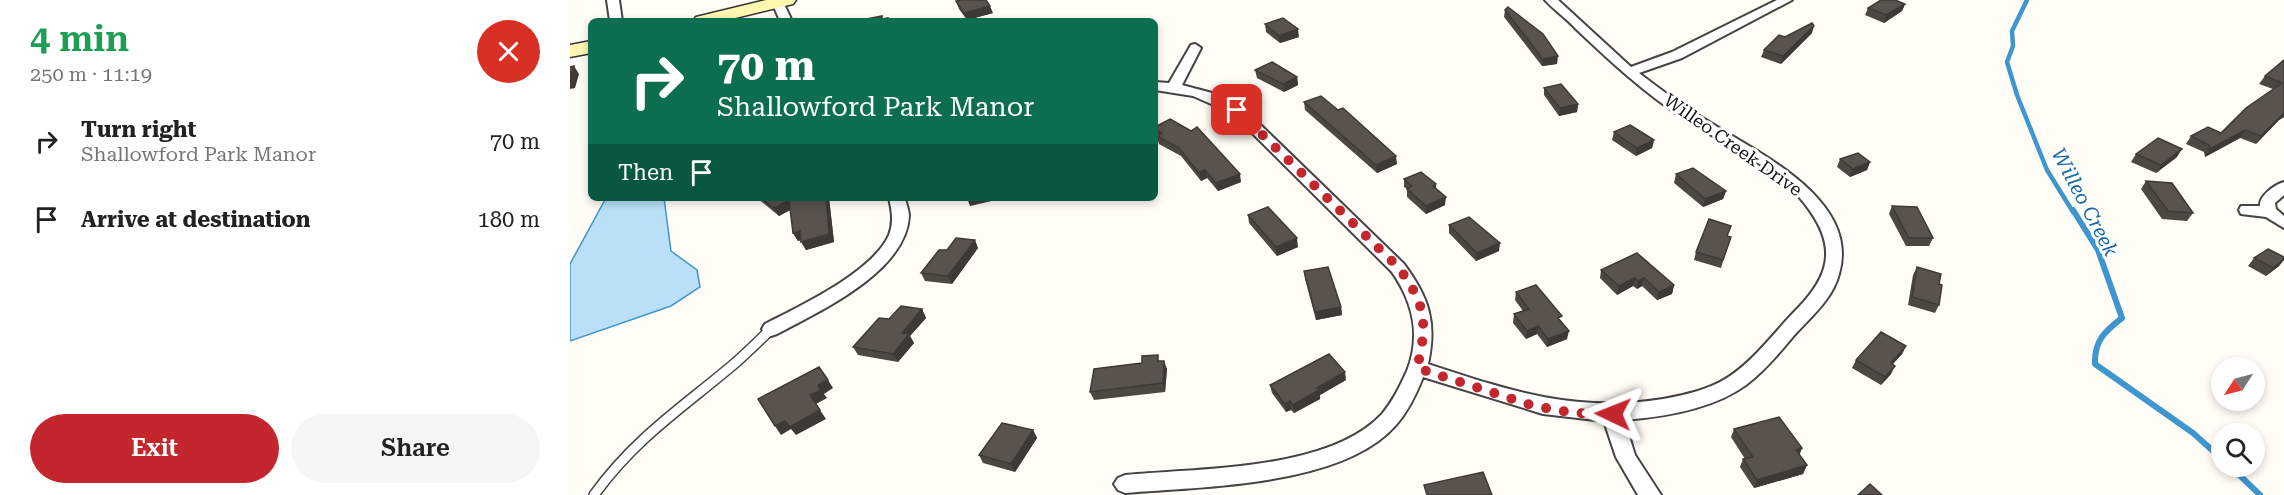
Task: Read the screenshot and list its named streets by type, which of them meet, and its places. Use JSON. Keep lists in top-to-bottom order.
{
  "streets": {
    "street": ["Willeo Creek Drive"]
  },
  "water": ["Willeo Creek"],
  "north": "bottom left",
  "page": {
    "heading": ["4 min", "250 m · 11:19"],
    "turn": ["70 m", "Shallowford Park Manor"],
    "list": [
      {
        "name": "Turn right",
        "note": "Shallowford Park Manor",
        "value": "70 m"
      },
      {
        "name": "Arrive at destination",
        "value": "180 m"
      }
    ],
    "then": "Then",
    "buttons": ["Exit", "Share"]
  }
}
